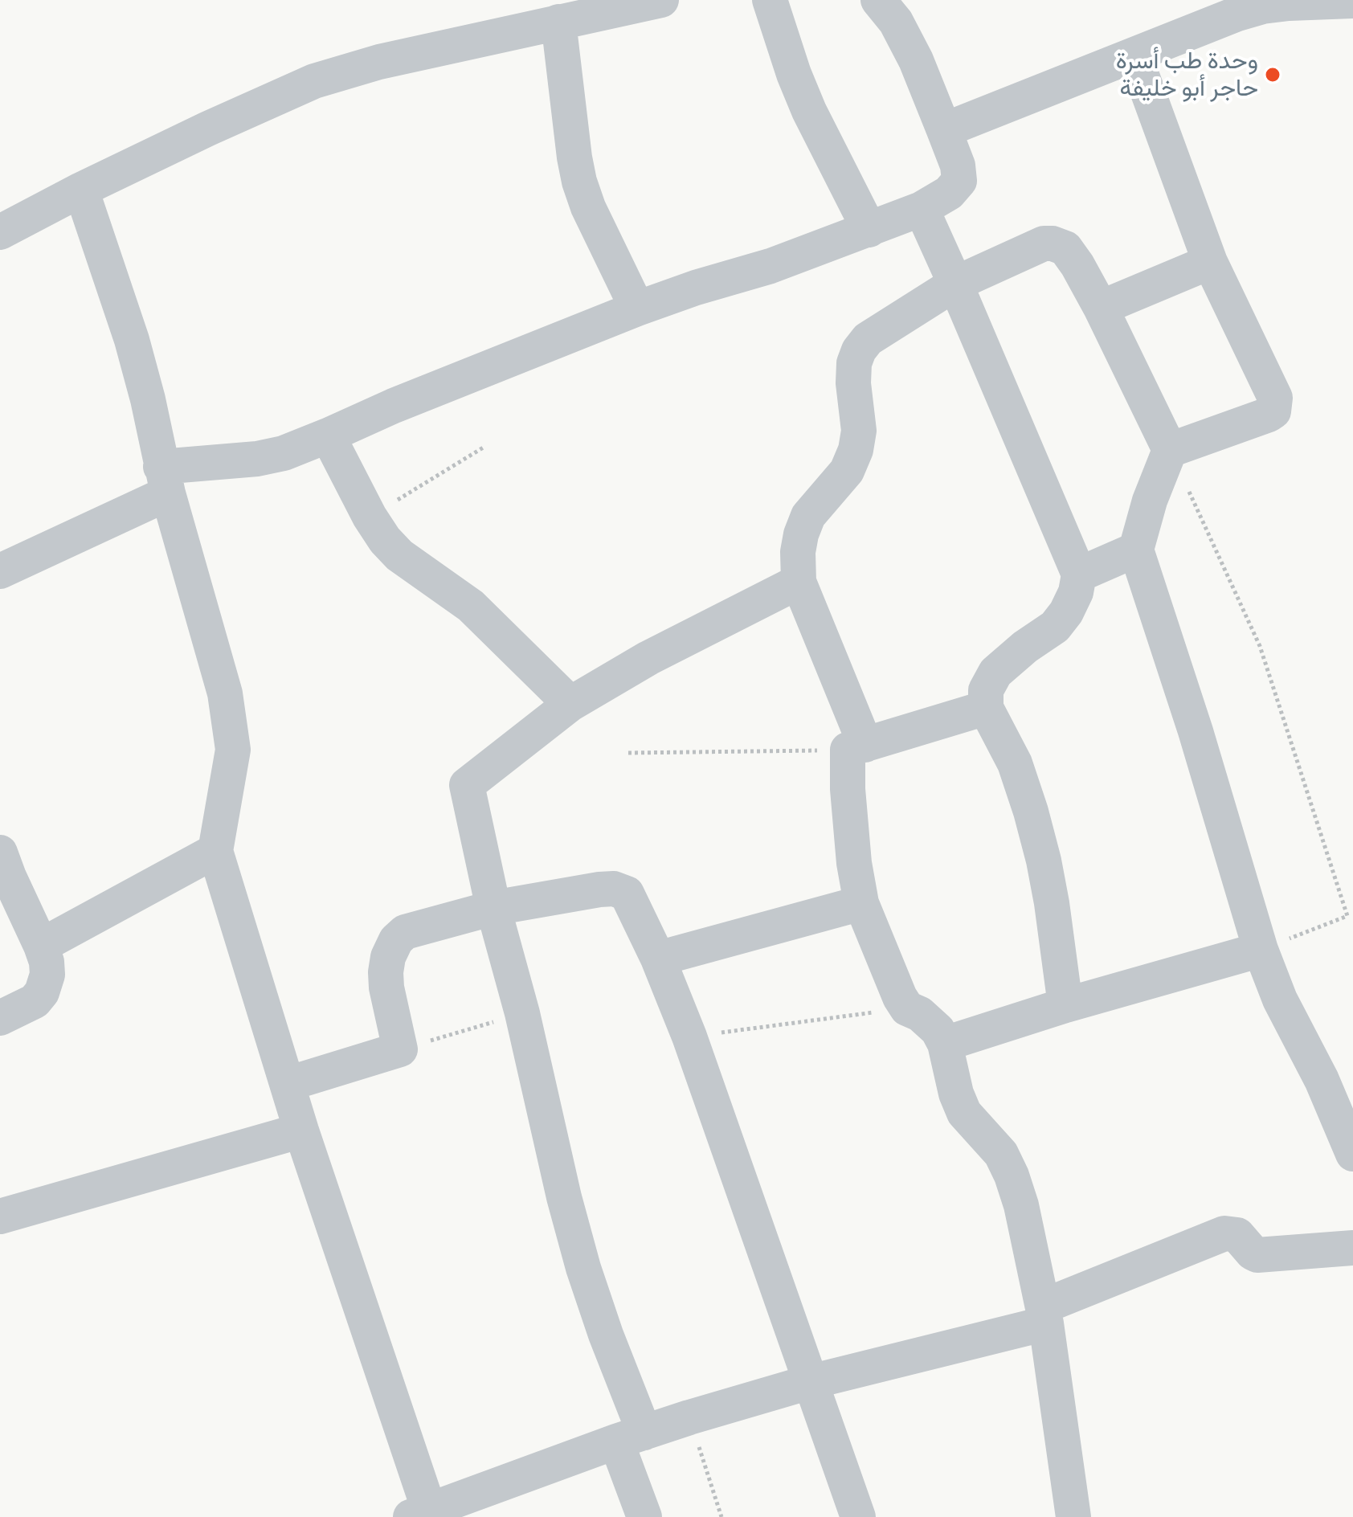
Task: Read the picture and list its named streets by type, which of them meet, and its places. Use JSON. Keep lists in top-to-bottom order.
{
  "places": ["وحدة طب أسرة حاجر أبو خليفة"]
}
